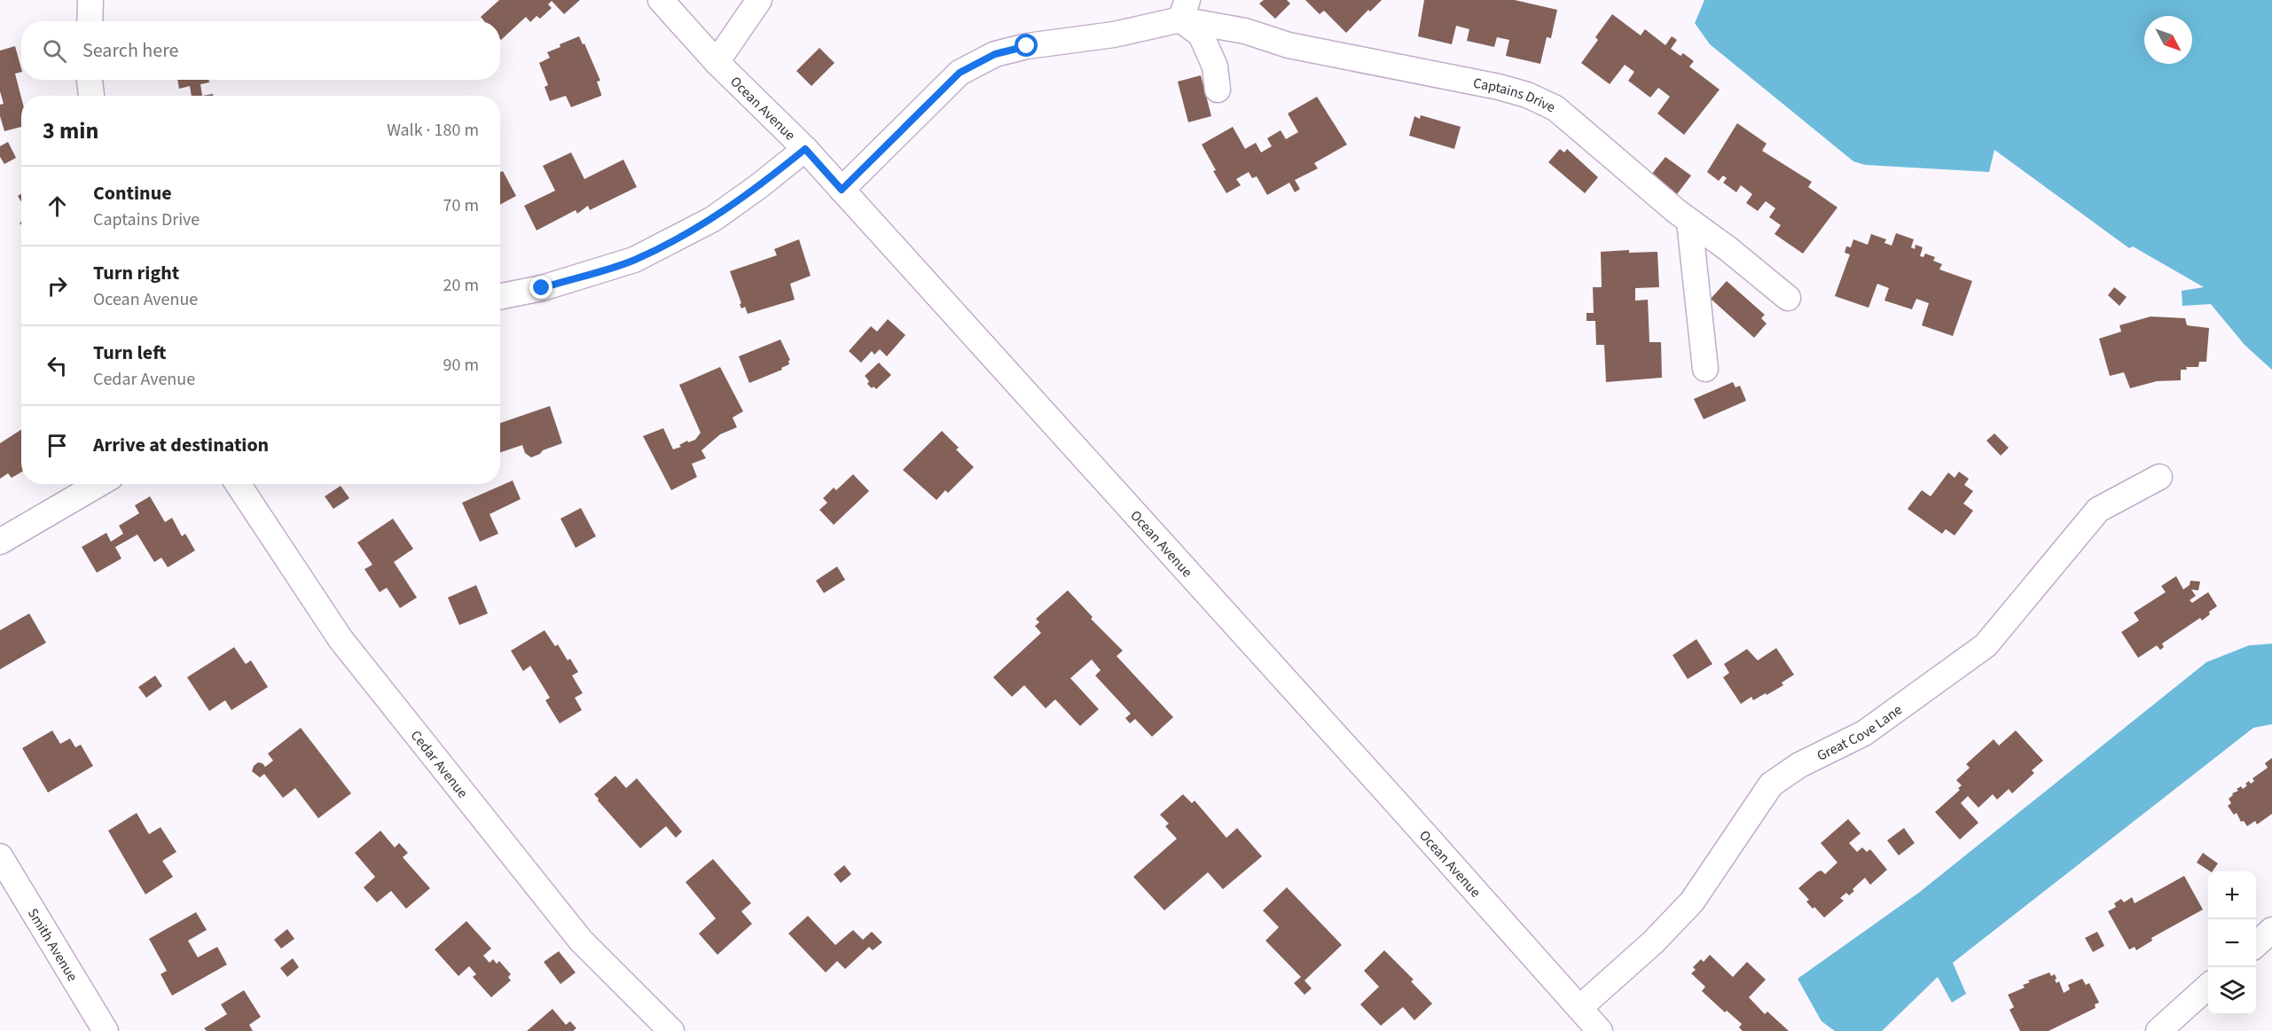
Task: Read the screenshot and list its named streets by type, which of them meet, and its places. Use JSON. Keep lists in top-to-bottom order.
{
  "streets": {
    "street": [
      "Captains Drive",
      "Ocean Avenue",
      "Great Cove Lane",
      "Cedar Avenue",
      "Smith Avenue"
    ]
  },
  "crossings": [
    ["Captains Drive", "Ocean Avenue"],
    ["Ocean Avenue", "Great Cove Lane"]
  ],
  "north": "bottom right",
  "page": {
    "search": "Search here",
    "heading": ["3 min", "Walk · 180 m"],
    "list": [
      ["Continue", "Captains Drive", "70 m"],
      ["Turn right", "Ocean Avenue", "20 m"],
      ["Turn left", "Cedar Avenue", "90 m"],
      "Arrive at destination"
    ],
    "map_buttons": ["+", "−"]
  }
}
